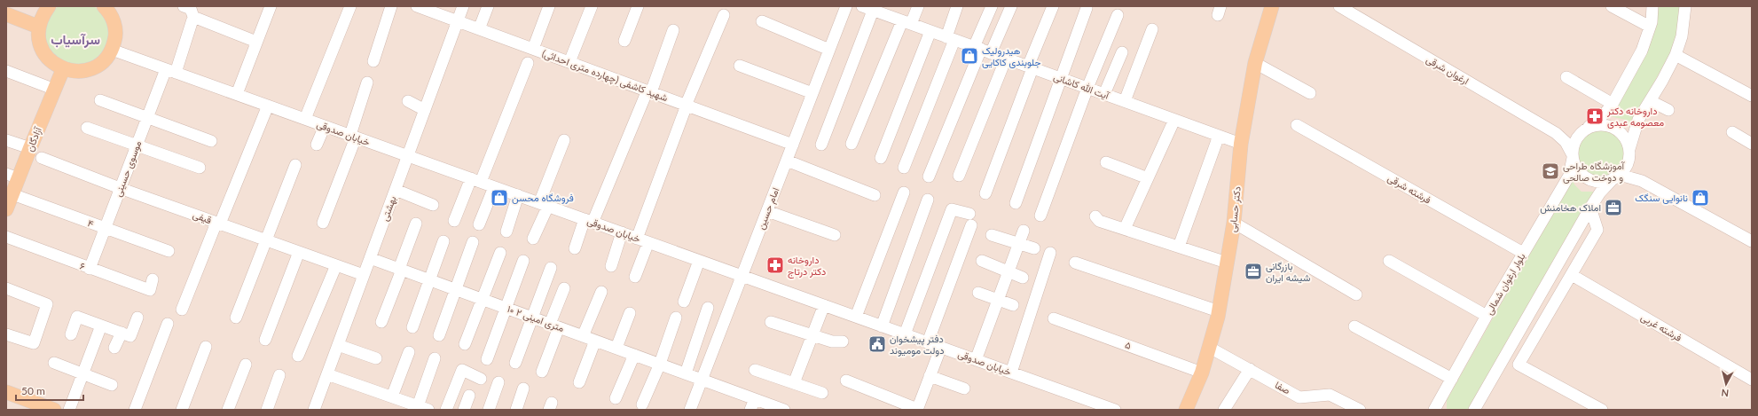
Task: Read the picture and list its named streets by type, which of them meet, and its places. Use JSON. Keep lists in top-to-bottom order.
{
  "streets": {
    "main road": ["آزادگان", "دکتر حسابی"],
    "street": [
      "ارغوان شرقی",
      "شهید کاشفی (چهارده متری احداثی)",
      "آیت الله کاشانی",
      "خیابان صدوقی",
      "موسوی حسینی",
      "فرشته شرقی",
      "بهشتی",
      "امام حسین",
      "قیفی",
      "۴",
      "۶",
      "بلوار ارغوان شمالی",
      "۱۰ متری امینی ۲",
      "فرشته غربی",
      "۵",
      "صفا"
    ]
  },
  "crossings": [
    ["شهید کاشفی (چهارده متری احداثی)", "بهشتی"],
    ["شهید کاشفی (چهارده متری احداثی)", "امام حسین"],
    ["آیت الله کاشانی", "دکتر حسابی"],
    ["خیابان صدوقی", "موسوی حسینی"],
    ["خیابان صدوقی", "بهشتی"],
    ["خیابان صدوقی", "امام حسین"],
    ["آزادگان", "۴"],
    ["موسوی حسینی", "قیفی"],
    ["موسوی حسینی", "۴"],
    ["موسوی حسینی", "۶"],
    ["فرشته شرقی", "بلوار ارغوان شمالی"],
    ["بهشتی", "قیفی"],
    ["بهشتی", "۱۰ متری امینی ۲"],
    ["امام حسین", "۱۰ متری امینی ۲"],
    ["دکتر حسابی", "۵"],
    ["دکتر حسابی", "صفا"]
  ],
  "districts": ["سرآسیاب"],
  "places": {
    "shop": ["هیدرولیک جلوبندی کاکایی", "فروشگاه محسن", "نانوایی سنگک"],
    "pharmacy": ["داروخانه دکتر معصومه عبدی", "داروخانه دکتر درتاج"],
    "school or university": ["آموزشگاه طراحی و دوخت صالحی"],
    "office": ["املاک هخامنش", "بازرگانی شیشه ایران"],
    "public building": ["دفتر پیشخوان دولت مومیوند"]
  },
  "scale_bar": "50 m",
  "north": "bottom"
}
